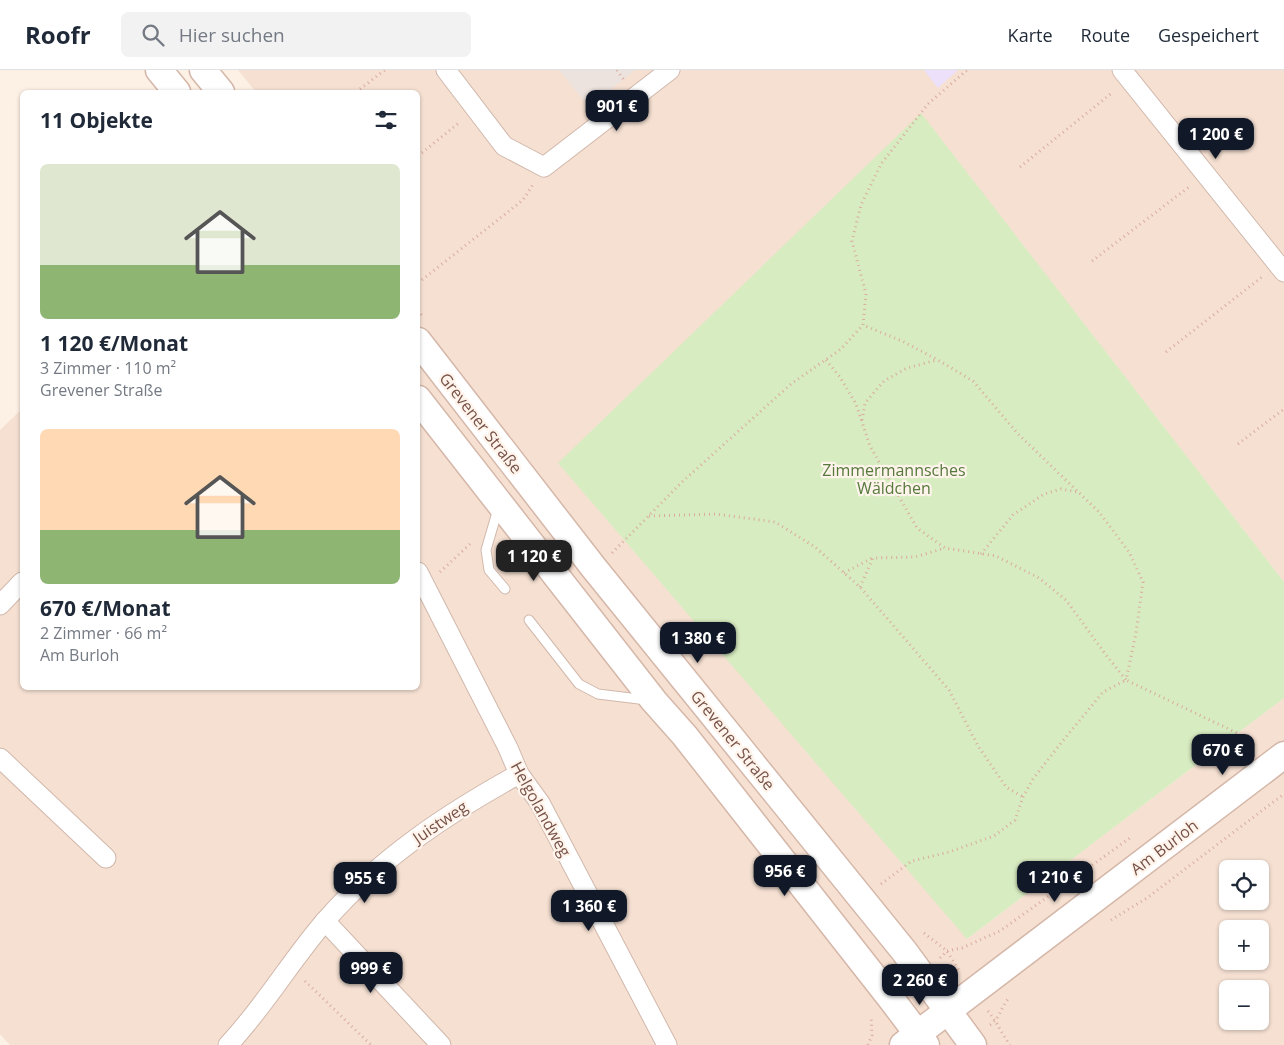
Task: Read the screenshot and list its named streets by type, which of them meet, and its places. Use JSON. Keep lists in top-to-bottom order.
{
  "streets": {
    "main road": ["Grevener Straße", "Am Burloh"],
    "street": ["Helgolandweg", "Juistweg"]
  },
  "crossings": [
    ["Grevener Straße", "Am Burloh"],
    ["Helgolandweg", "Juistweg"]
  ],
  "parks": ["Zimmermannsches Wäldchen"],
  "page": {
    "header": "Roofr",
    "search": "Hier suchen",
    "nav": ["Karte", "Route", "Gespeichert"],
    "price": [
      "901 €",
      "1 200 €",
      "1 120 €",
      "1 380 €",
      "670 €",
      "956 €",
      "1 210 €",
      "955 €",
      "1 360 €",
      "999 €",
      "2 260 €"
    ],
    "heading": "11 Objekte",
    "list": [
      {
        "name": "1 120 €/Monat",
        "note": "3 Zimmer · 110 m² · Grevener Straße"
      },
      {
        "name": "670 €/Monat",
        "note": "2 Zimmer · 66 m² · Am Burloh"
      }
    ],
    "map_buttons": ["+", "−"]
  }
}
